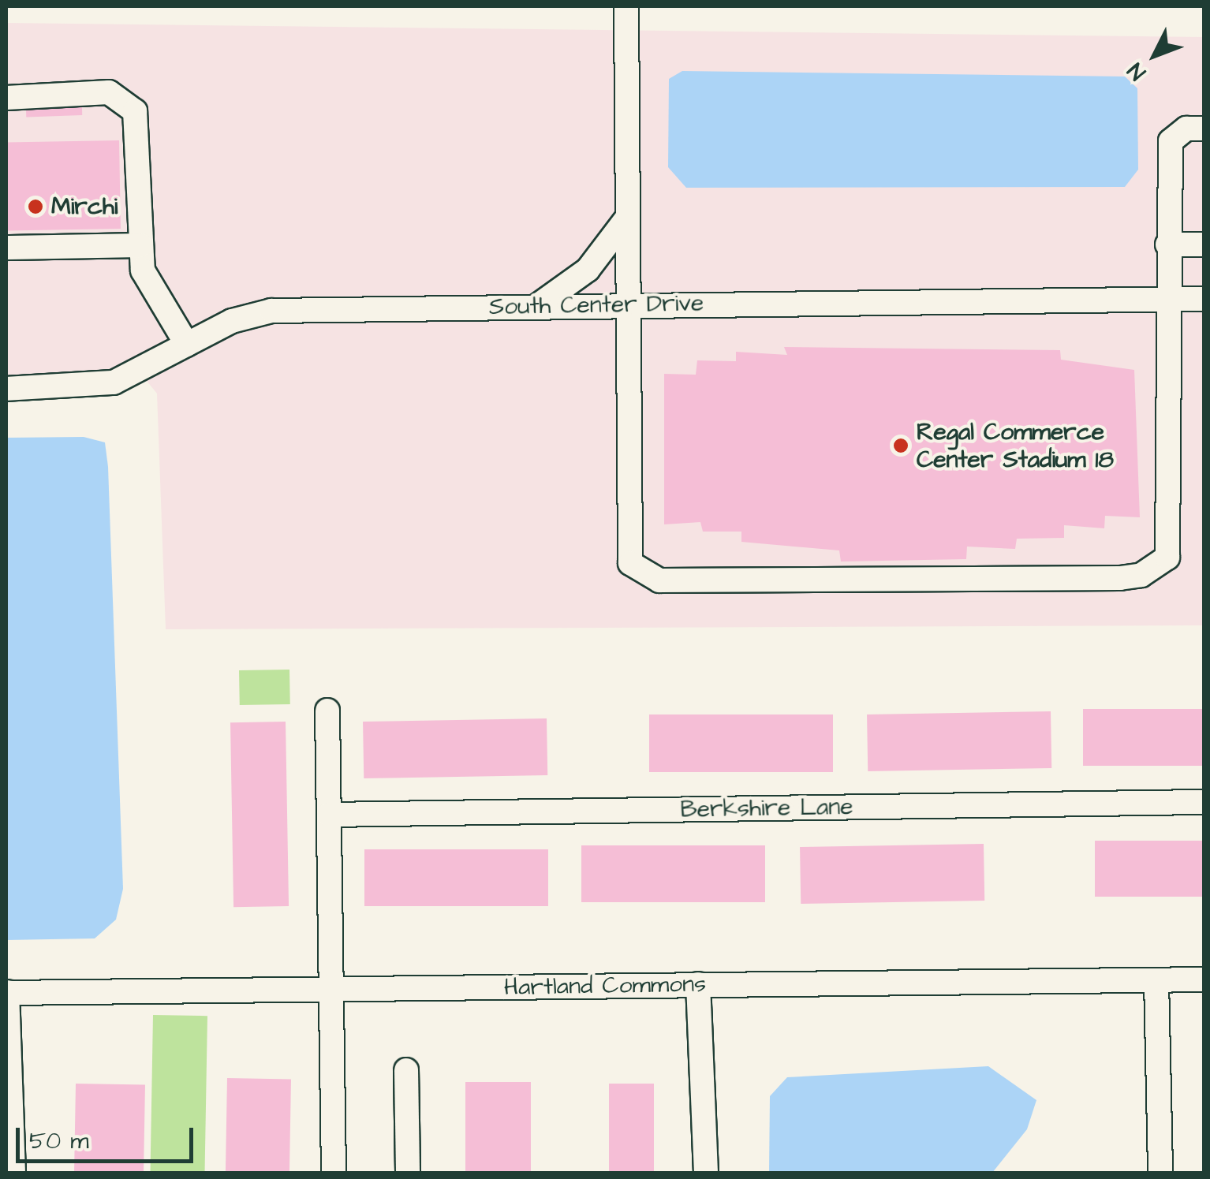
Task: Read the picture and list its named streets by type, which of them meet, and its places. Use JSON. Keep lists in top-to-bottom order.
{
  "streets": {
    "street": ["South Center Drive", "Berkshire Lane", "Hartland Commons"]
  },
  "places": ["Mirchi", "Regal Commerce Center Stadium 18"],
  "scale_bar": "50 m",
  "north": "bottom left"
}
